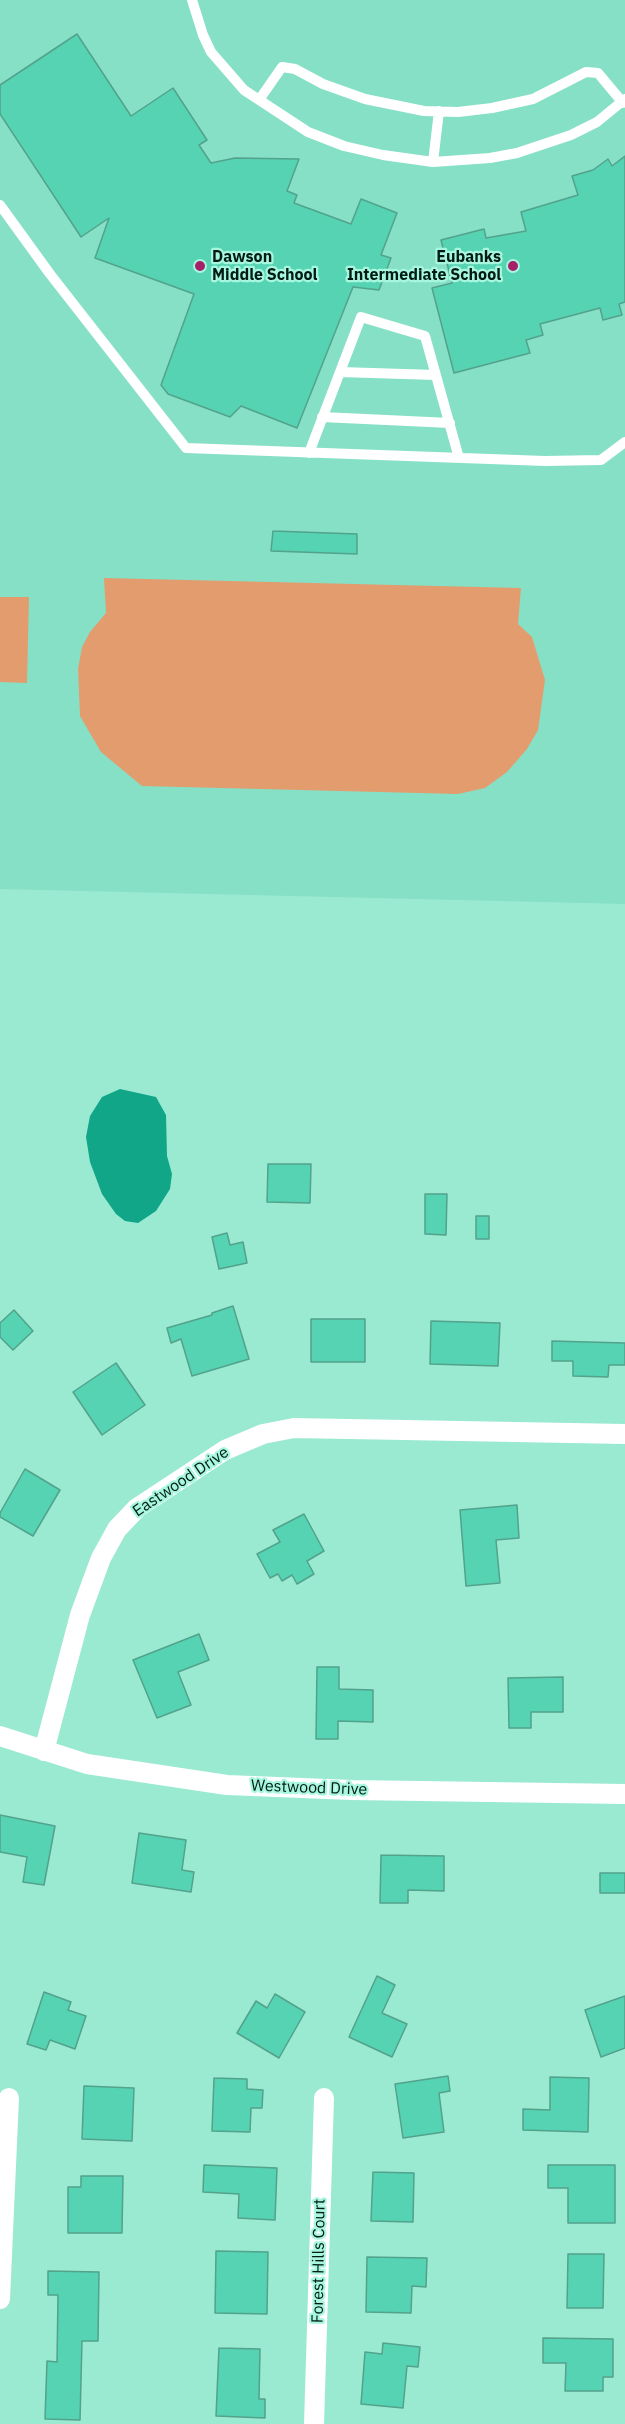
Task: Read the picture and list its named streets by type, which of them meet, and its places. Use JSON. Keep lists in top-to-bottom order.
{
  "streets": {
    "street": ["Eastwood Drive", "Westwood Drive", "Forest Hills Court"]
  },
  "crossings": [
    ["Eastwood Drive", "Westwood Drive"]
  ],
  "places": ["Dawson Middle School", "Eubanks Intermediate School"]
}
